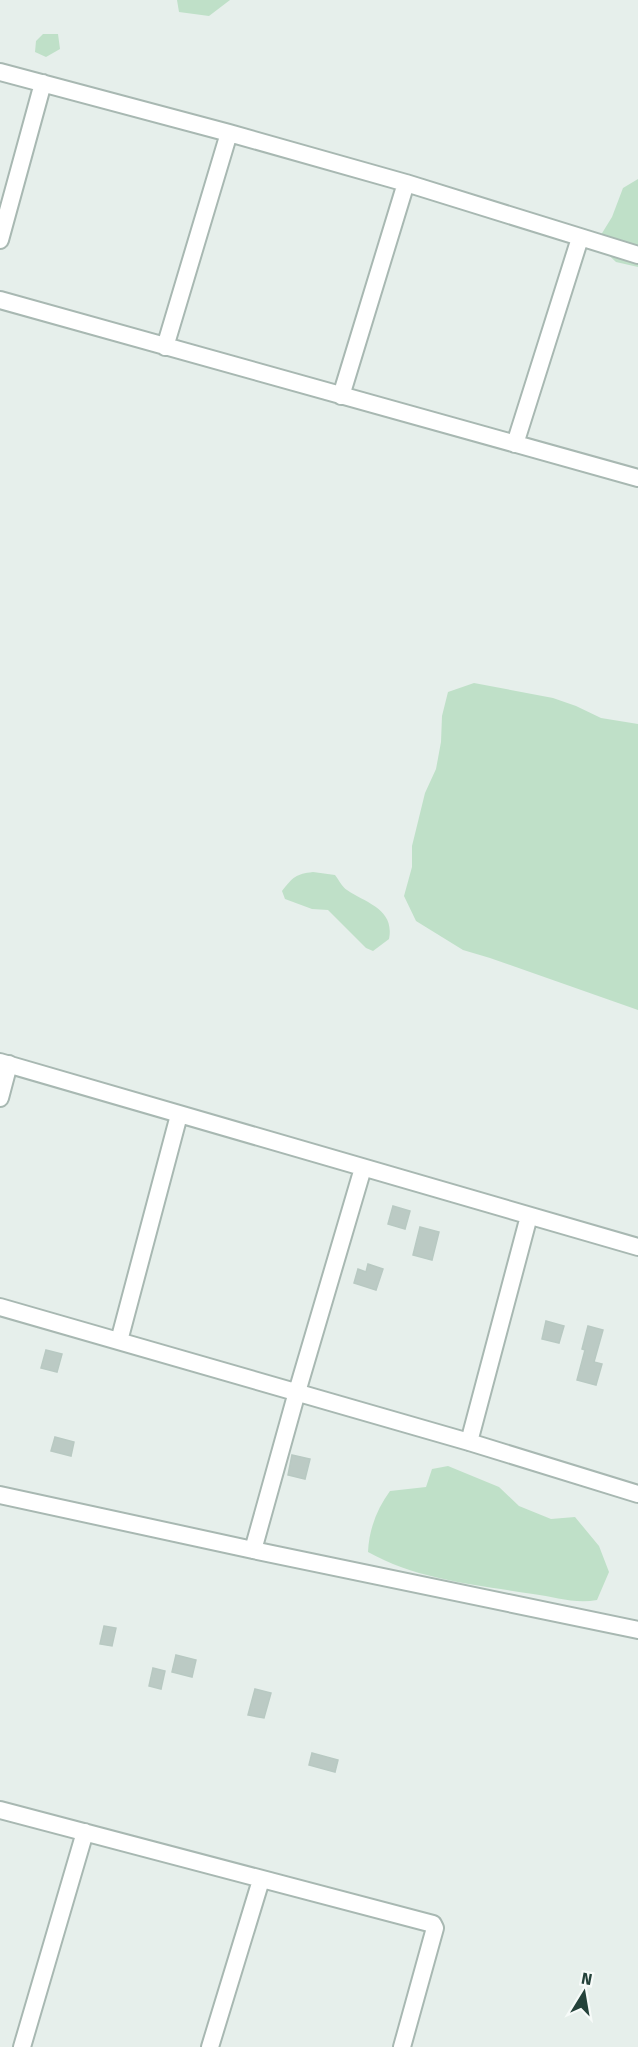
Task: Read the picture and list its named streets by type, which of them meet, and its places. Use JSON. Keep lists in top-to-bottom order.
{
  "north": "top"
}
